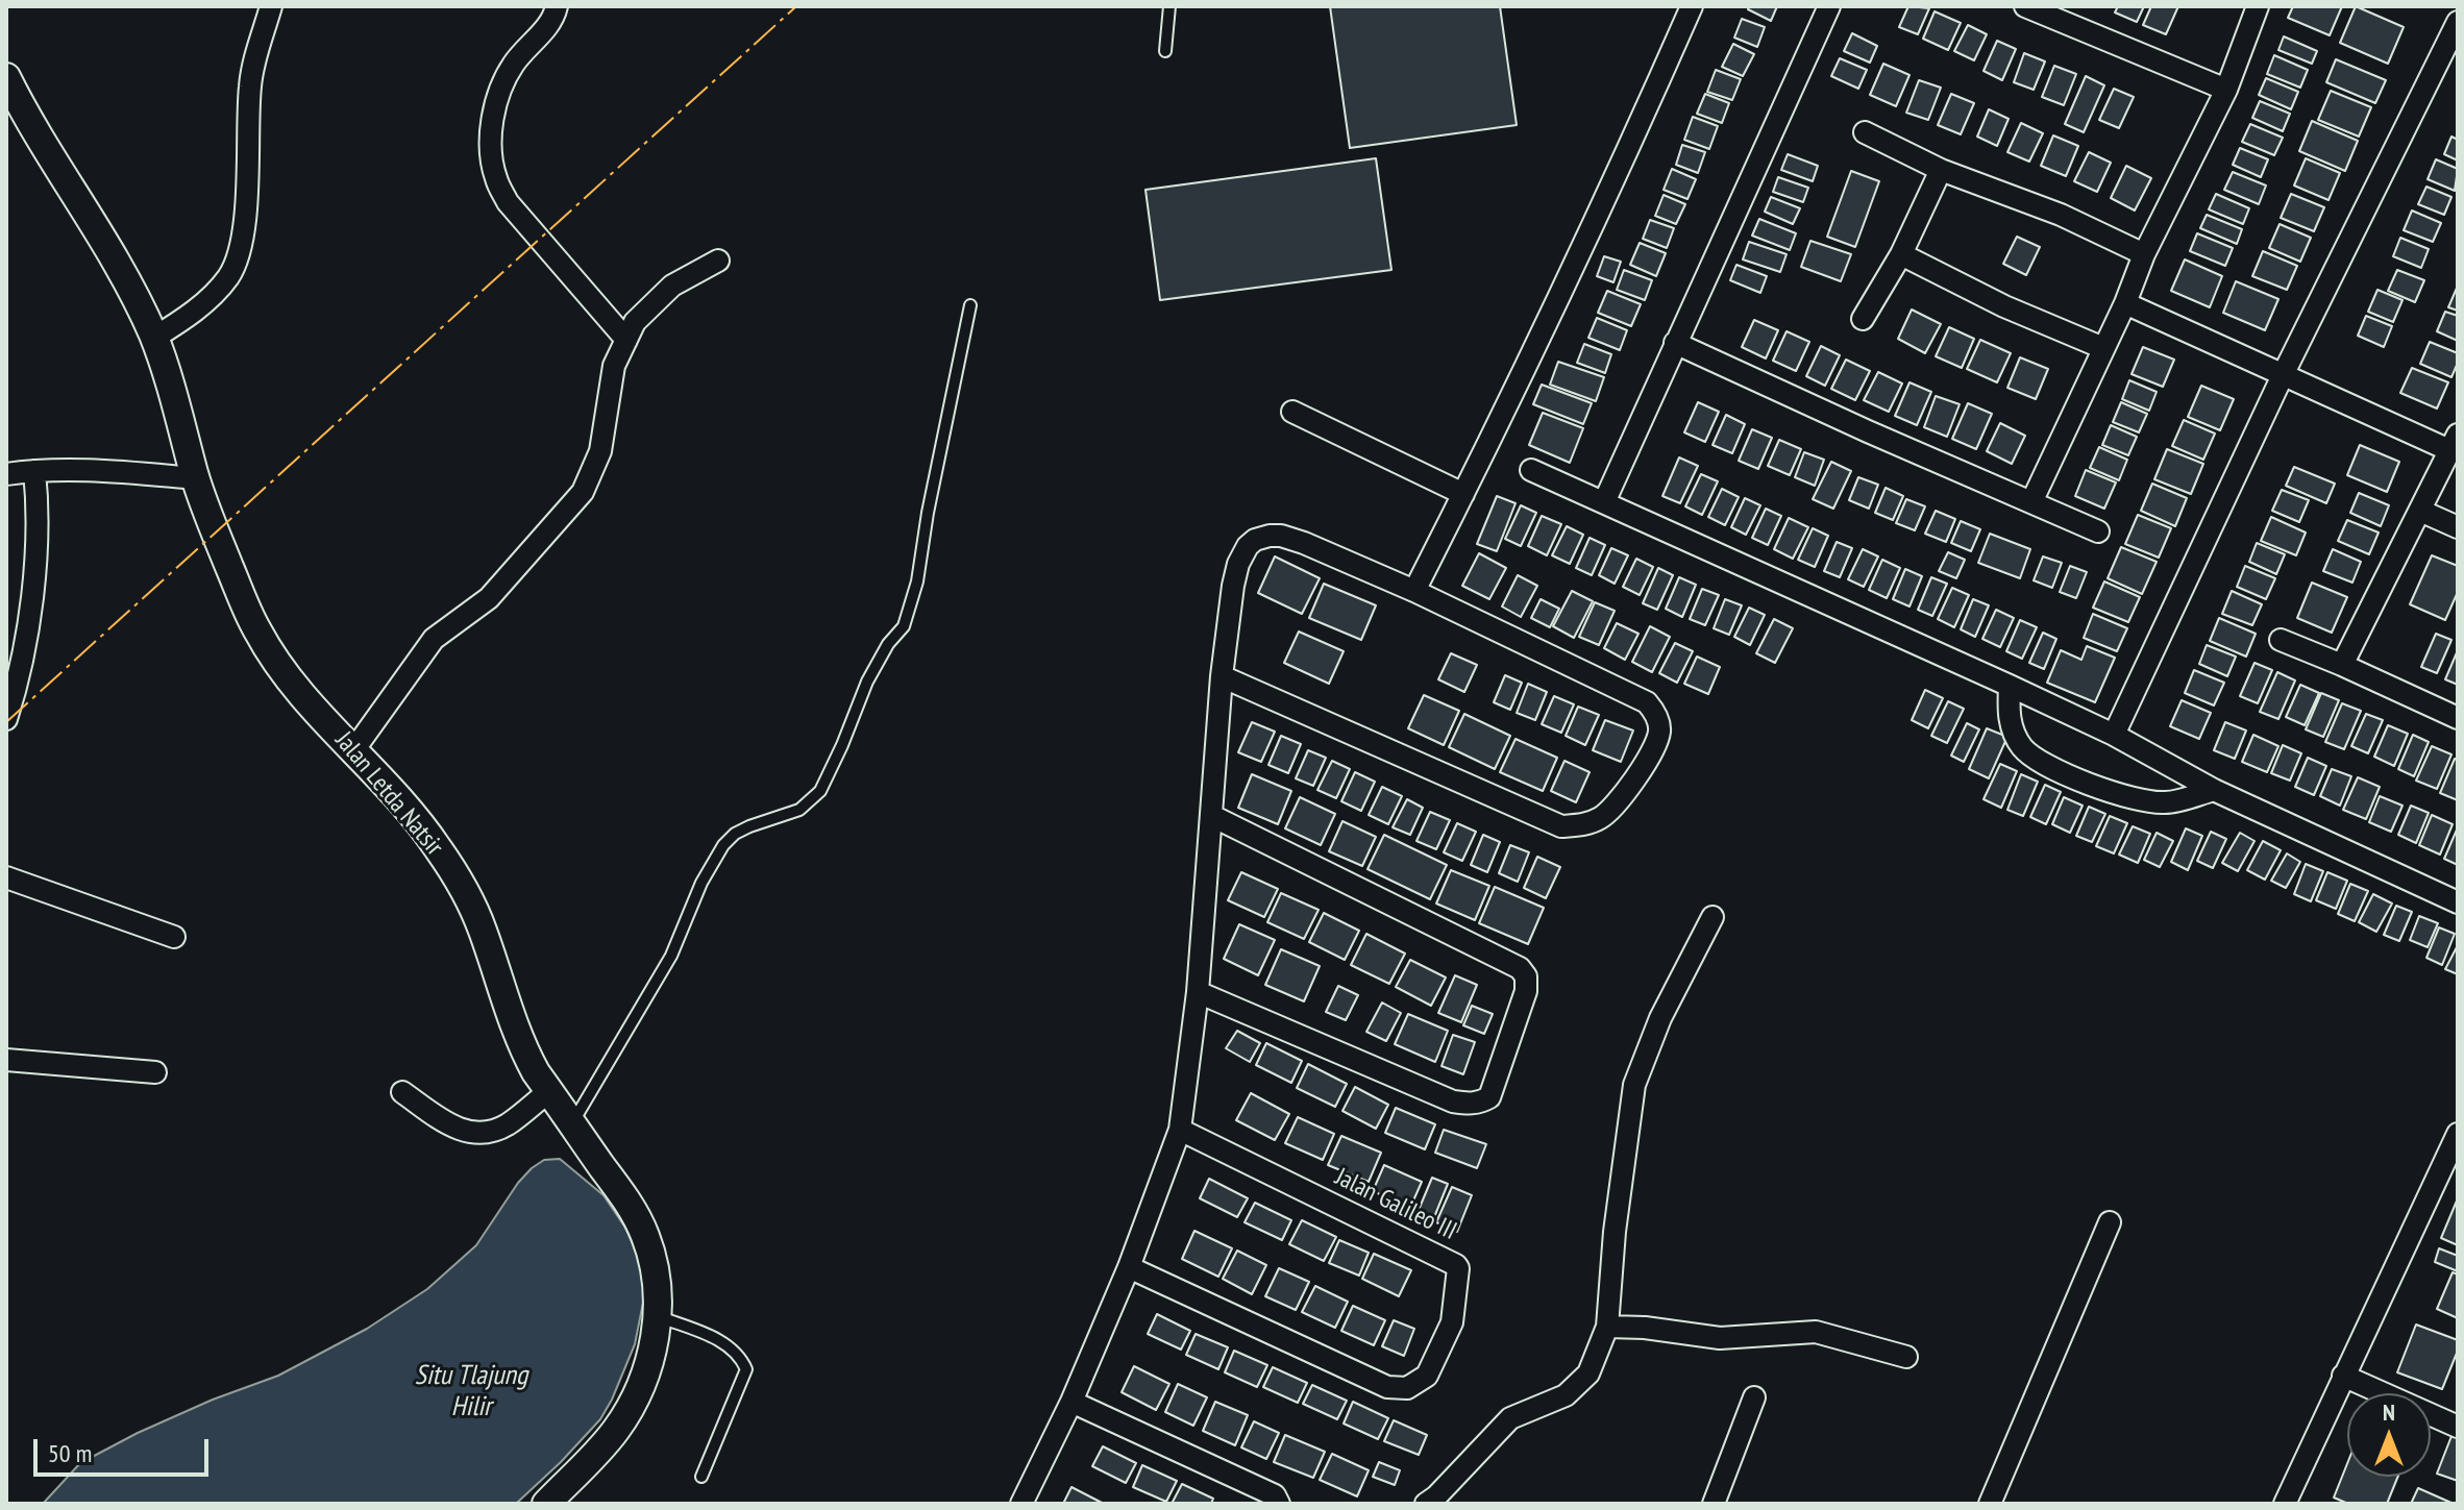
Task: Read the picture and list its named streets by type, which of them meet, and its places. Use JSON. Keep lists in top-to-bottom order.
{
  "streets": {
    "street": ["Jalan Letda Natsir", "Jalan Galileo III"]
  },
  "water": ["Situ Tlajung Hilir"],
  "scale_bar": "50 m",
  "north": "top"
}
